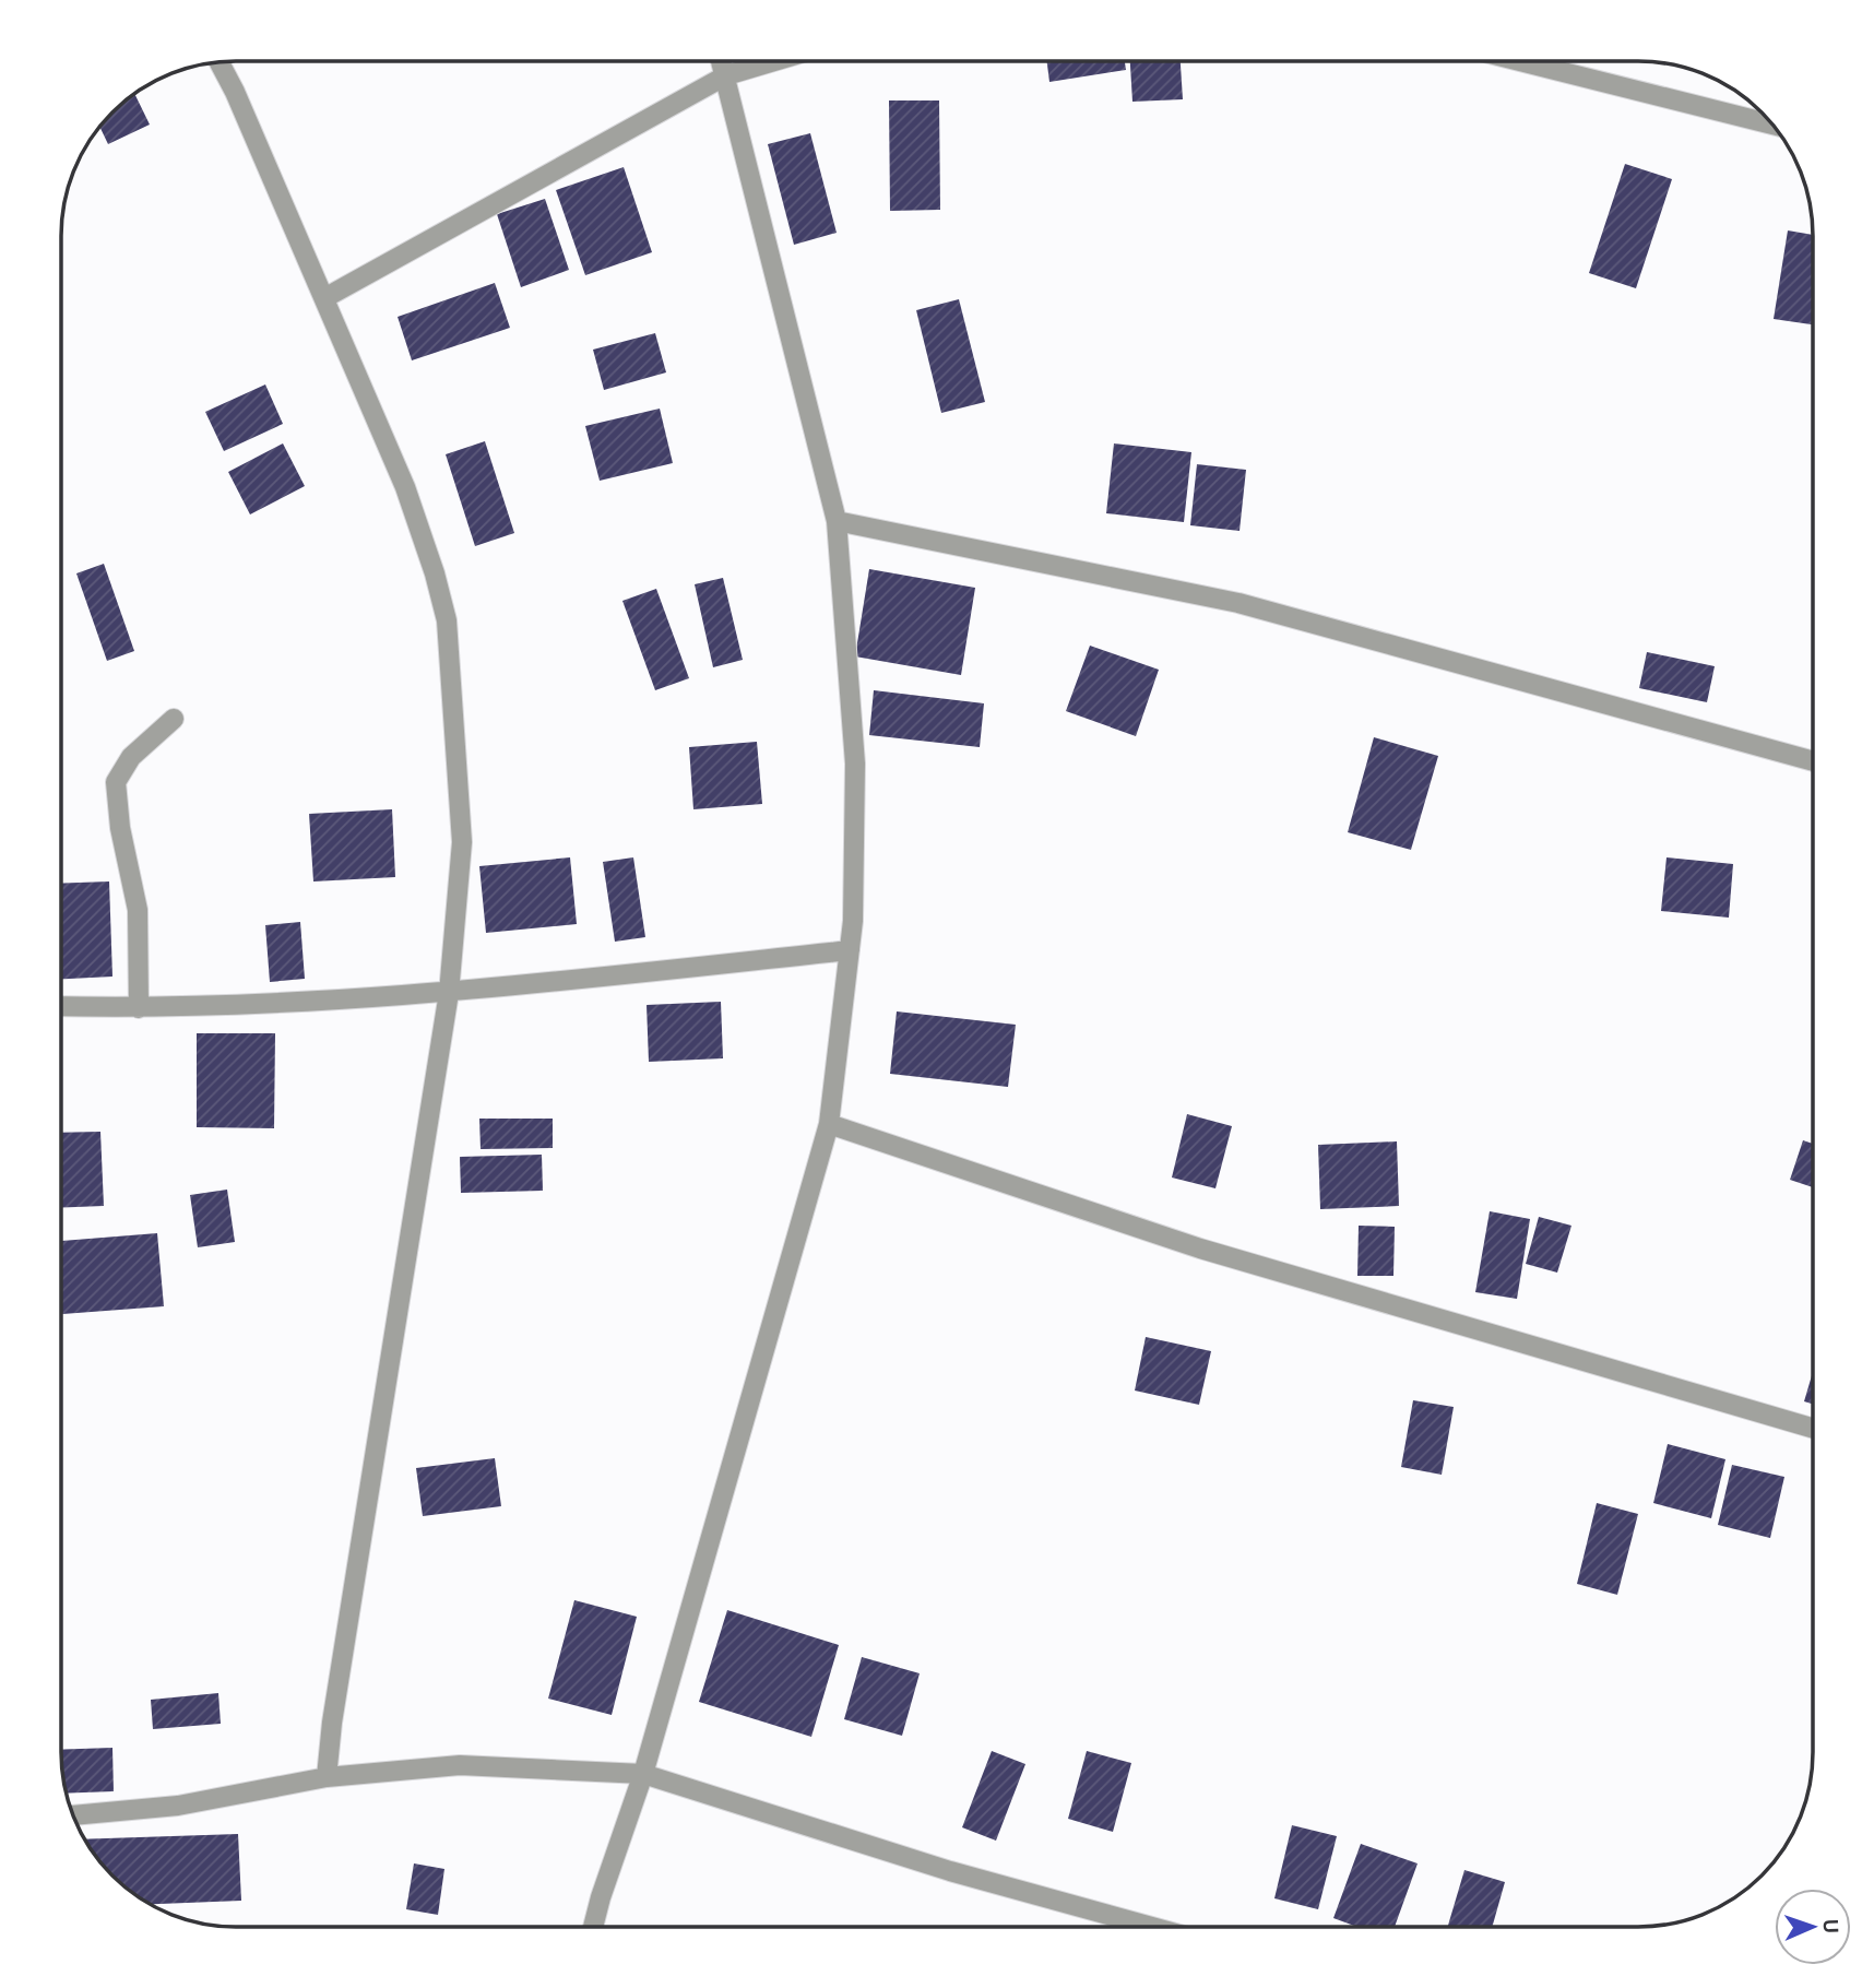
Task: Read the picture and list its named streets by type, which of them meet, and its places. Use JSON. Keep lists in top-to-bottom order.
{
  "north": "right"
}
